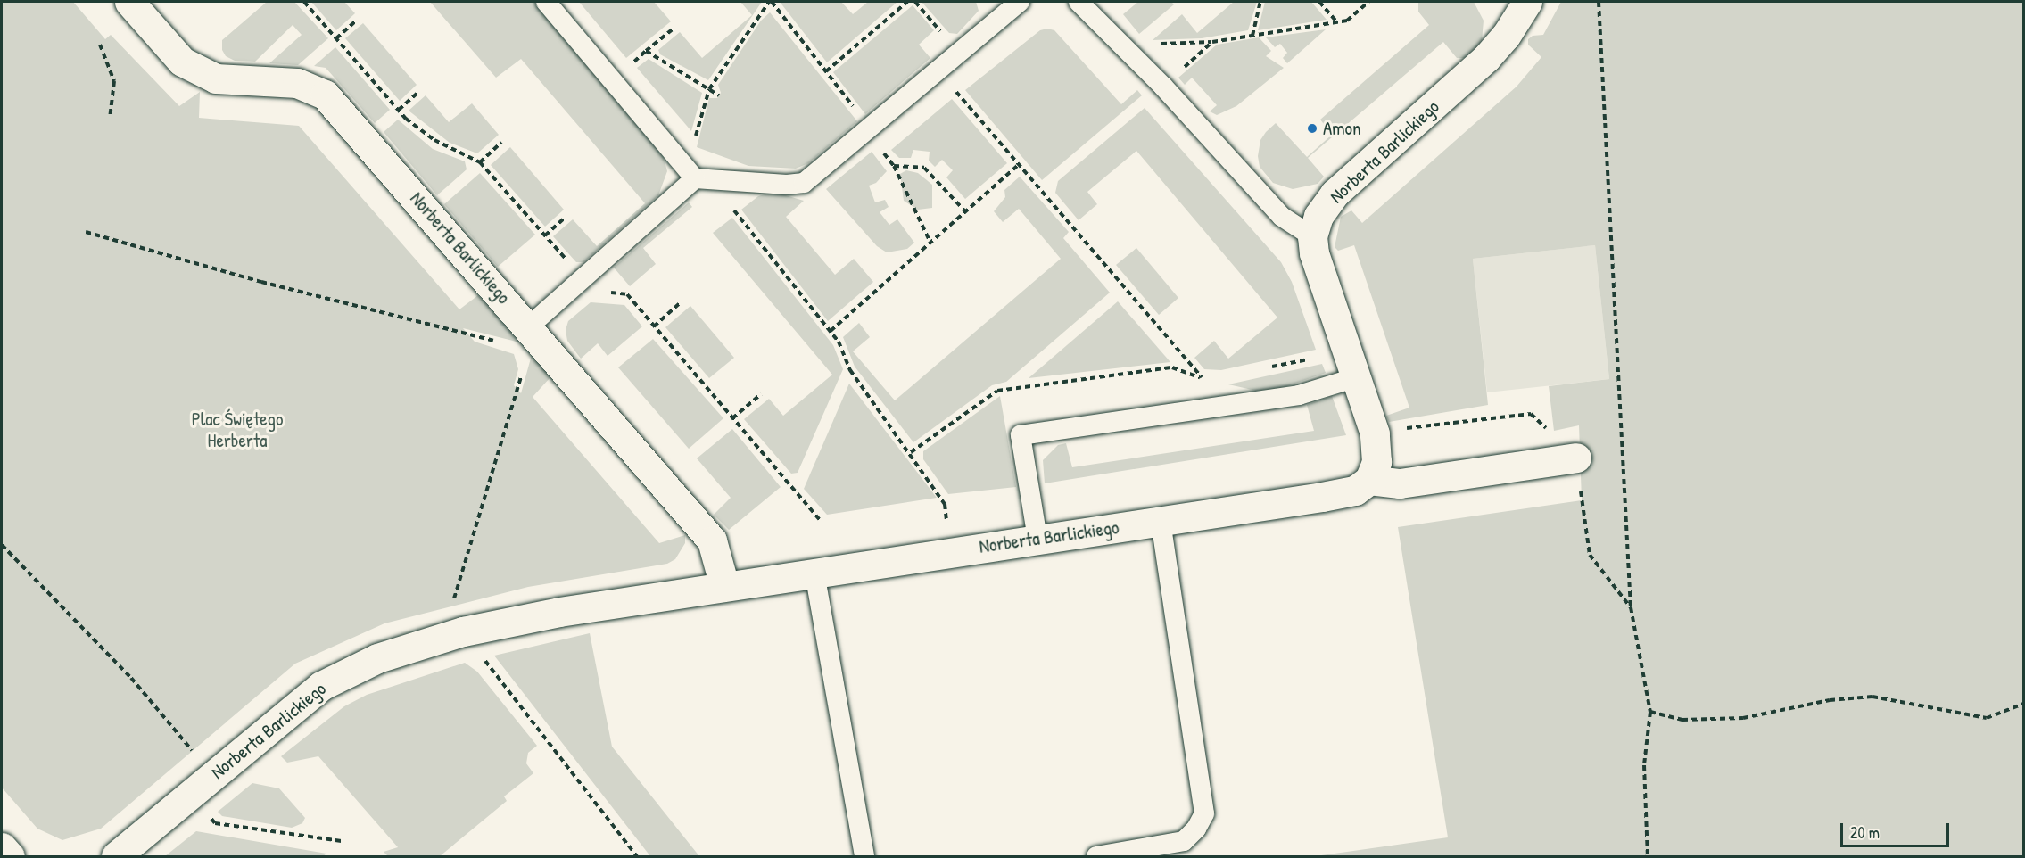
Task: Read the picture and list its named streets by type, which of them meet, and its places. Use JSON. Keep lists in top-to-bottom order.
{
  "streets": {
    "street": ["Norberta Barlickiego"]
  },
  "parks": ["Plac Świętego Herberta"],
  "places": ["Amon"],
  "scale_bar": "20 m"
}
